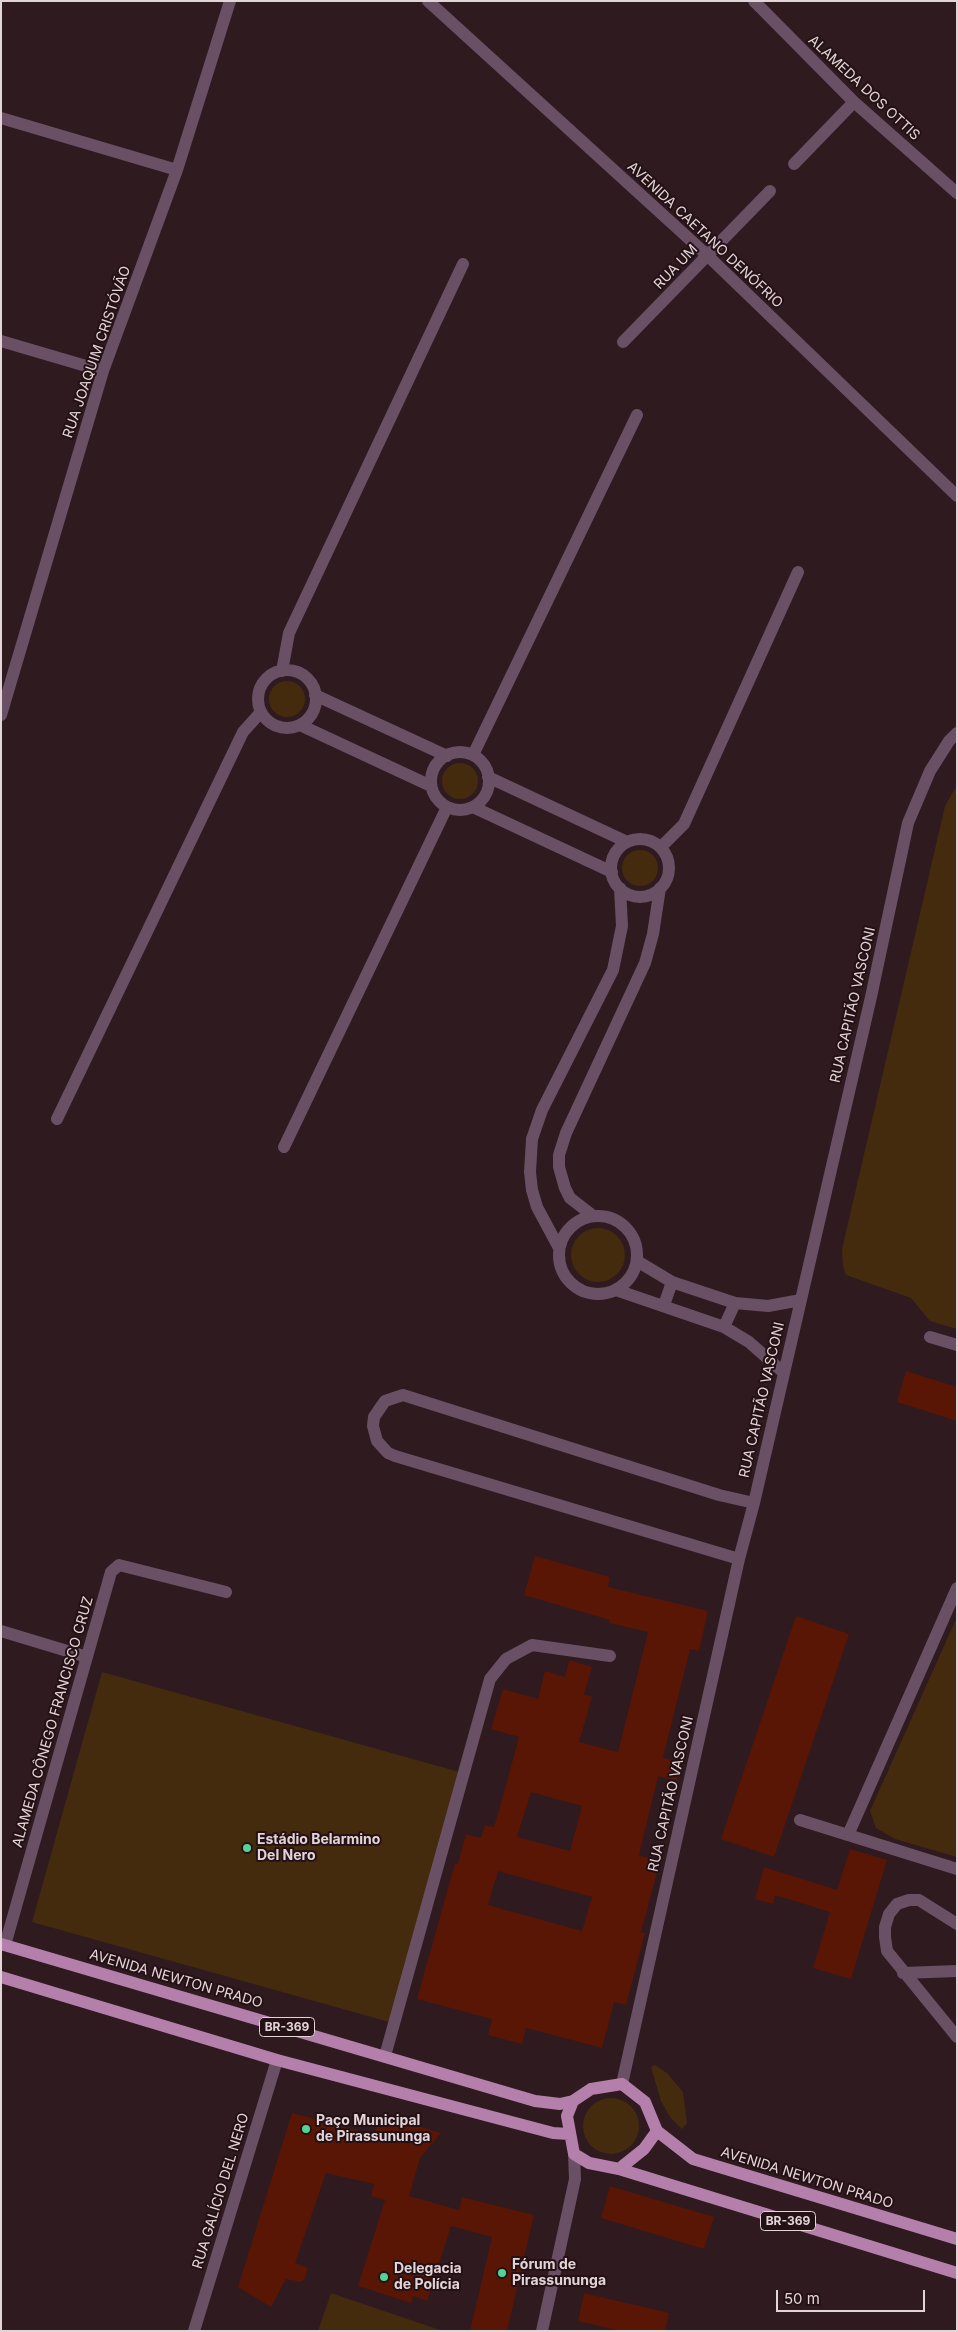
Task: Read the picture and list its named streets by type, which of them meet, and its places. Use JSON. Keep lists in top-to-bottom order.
{
  "streets": {
    "main road": ["AVENIDA NEWTON PRADO", "BR-369"],
    "street": [
      "ALAMEDA DOS OTTIS",
      "AVENIDA CAETANO DENÓFRIO",
      "RUA UM",
      "RUA JOAQUIM CRISTÓVÃO",
      "RUA CAPITÃO VASCONI",
      "ALAMEDA CÔNEGO FRANCISCO CRUZ",
      "RUA GALÍCIO DEL NERO"
    ]
  },
  "crossings": [
    ["AVENIDA CAETANO DENÓFRIO", "RUA UM"],
    ["RUA CAPITÃO VASCONI", "AVENIDA NEWTON PRADO"],
    ["RUA CAPITÃO VASCONI", "BR-369"],
    ["ALAMEDA CÔNEGO FRANCISCO CRUZ", "AVENIDA NEWTON PRADO"],
    ["AVENIDA NEWTON PRADO", "BR-369"],
    ["BR-369", "RUA GALÍCIO DEL NERO"]
  ],
  "places": [
    "Estádio Belarmino Del Nero",
    "Paço Municipal de Pirassununga",
    "Fórum de Pirassununga",
    "Delegacia de Polícia"
  ],
  "scale_bar": "50 m"
}
